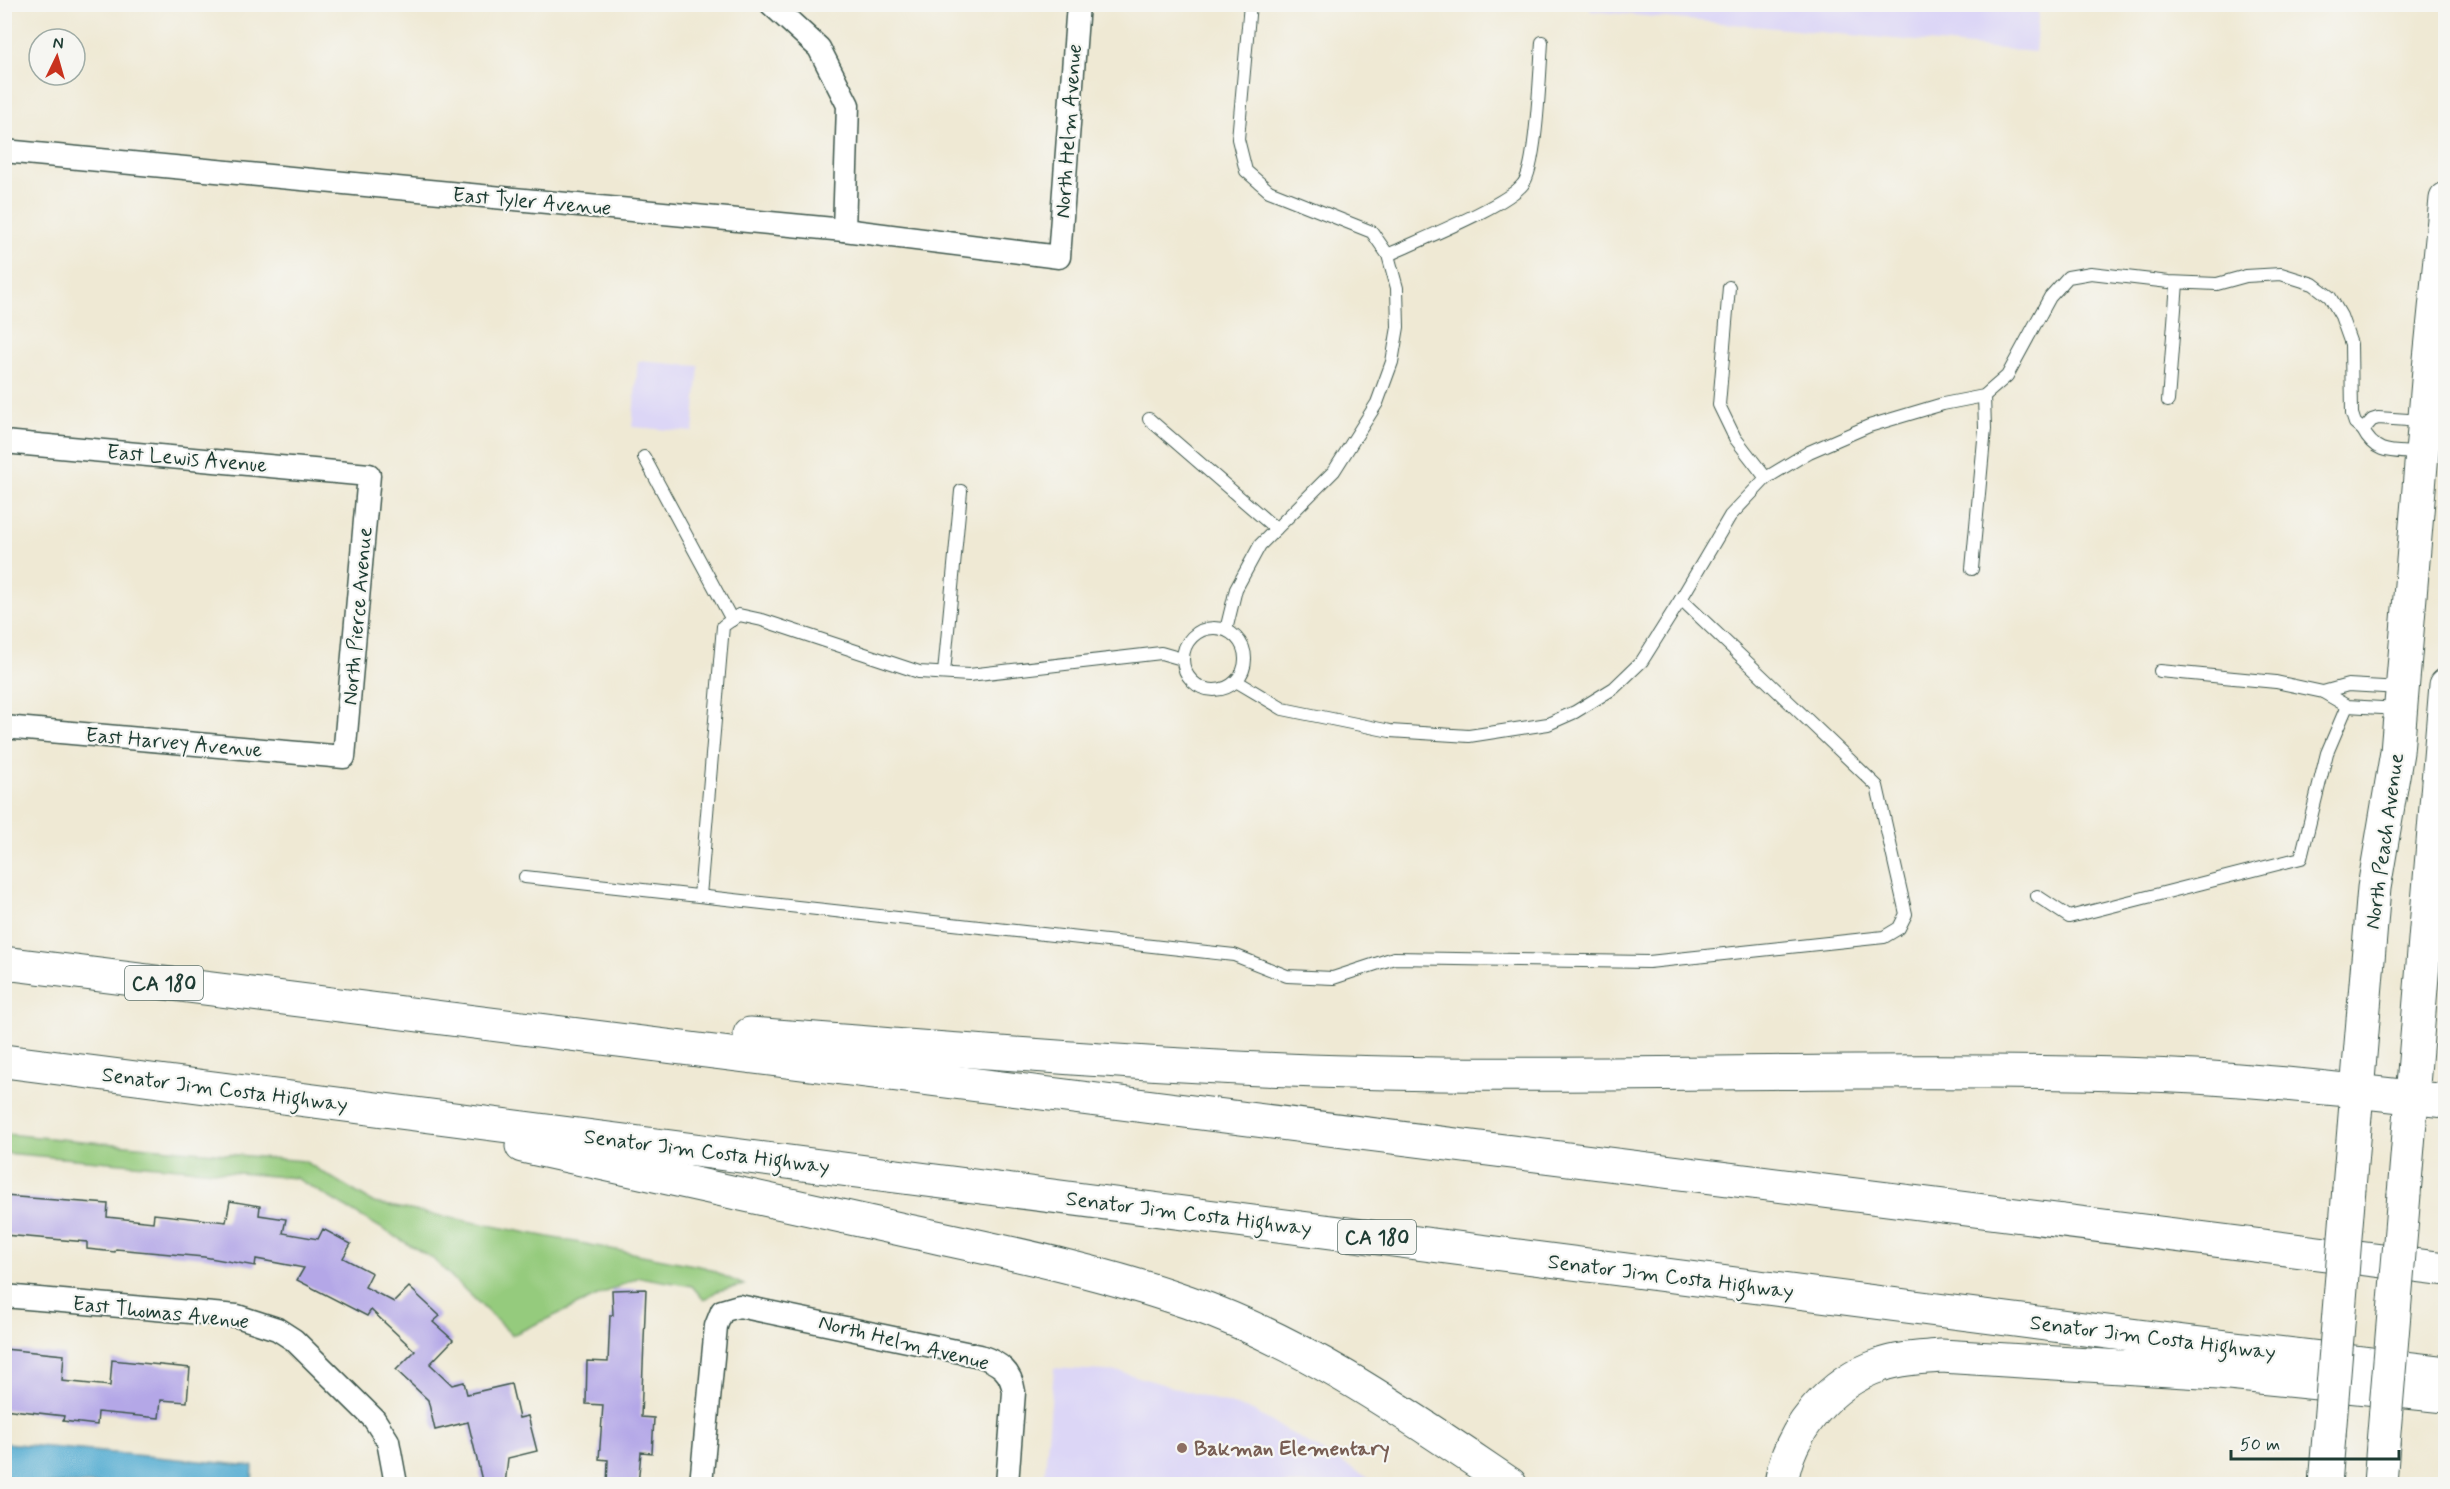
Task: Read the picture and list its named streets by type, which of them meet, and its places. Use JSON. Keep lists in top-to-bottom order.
{
  "streets": {
    "main road": ["North Peach Avenue", "CA 180", "Senator Jim Costa Highway"],
    "street": [
      "North Helm Avenue",
      "East Tyler Avenue",
      "East Lewis Avenue",
      "North Pierce Avenue",
      "East Harvey Avenue",
      "East Thomas Avenue"
    ]
  },
  "crossings": [
    ["North Helm Avenue", "East Tyler Avenue"],
    ["East Lewis Avenue", "North Pierce Avenue"],
    ["North Pierce Avenue", "East Harvey Avenue"]
  ],
  "places": ["Bakman Elementary"],
  "scale_bar": "50 m",
  "north": "top"
}
